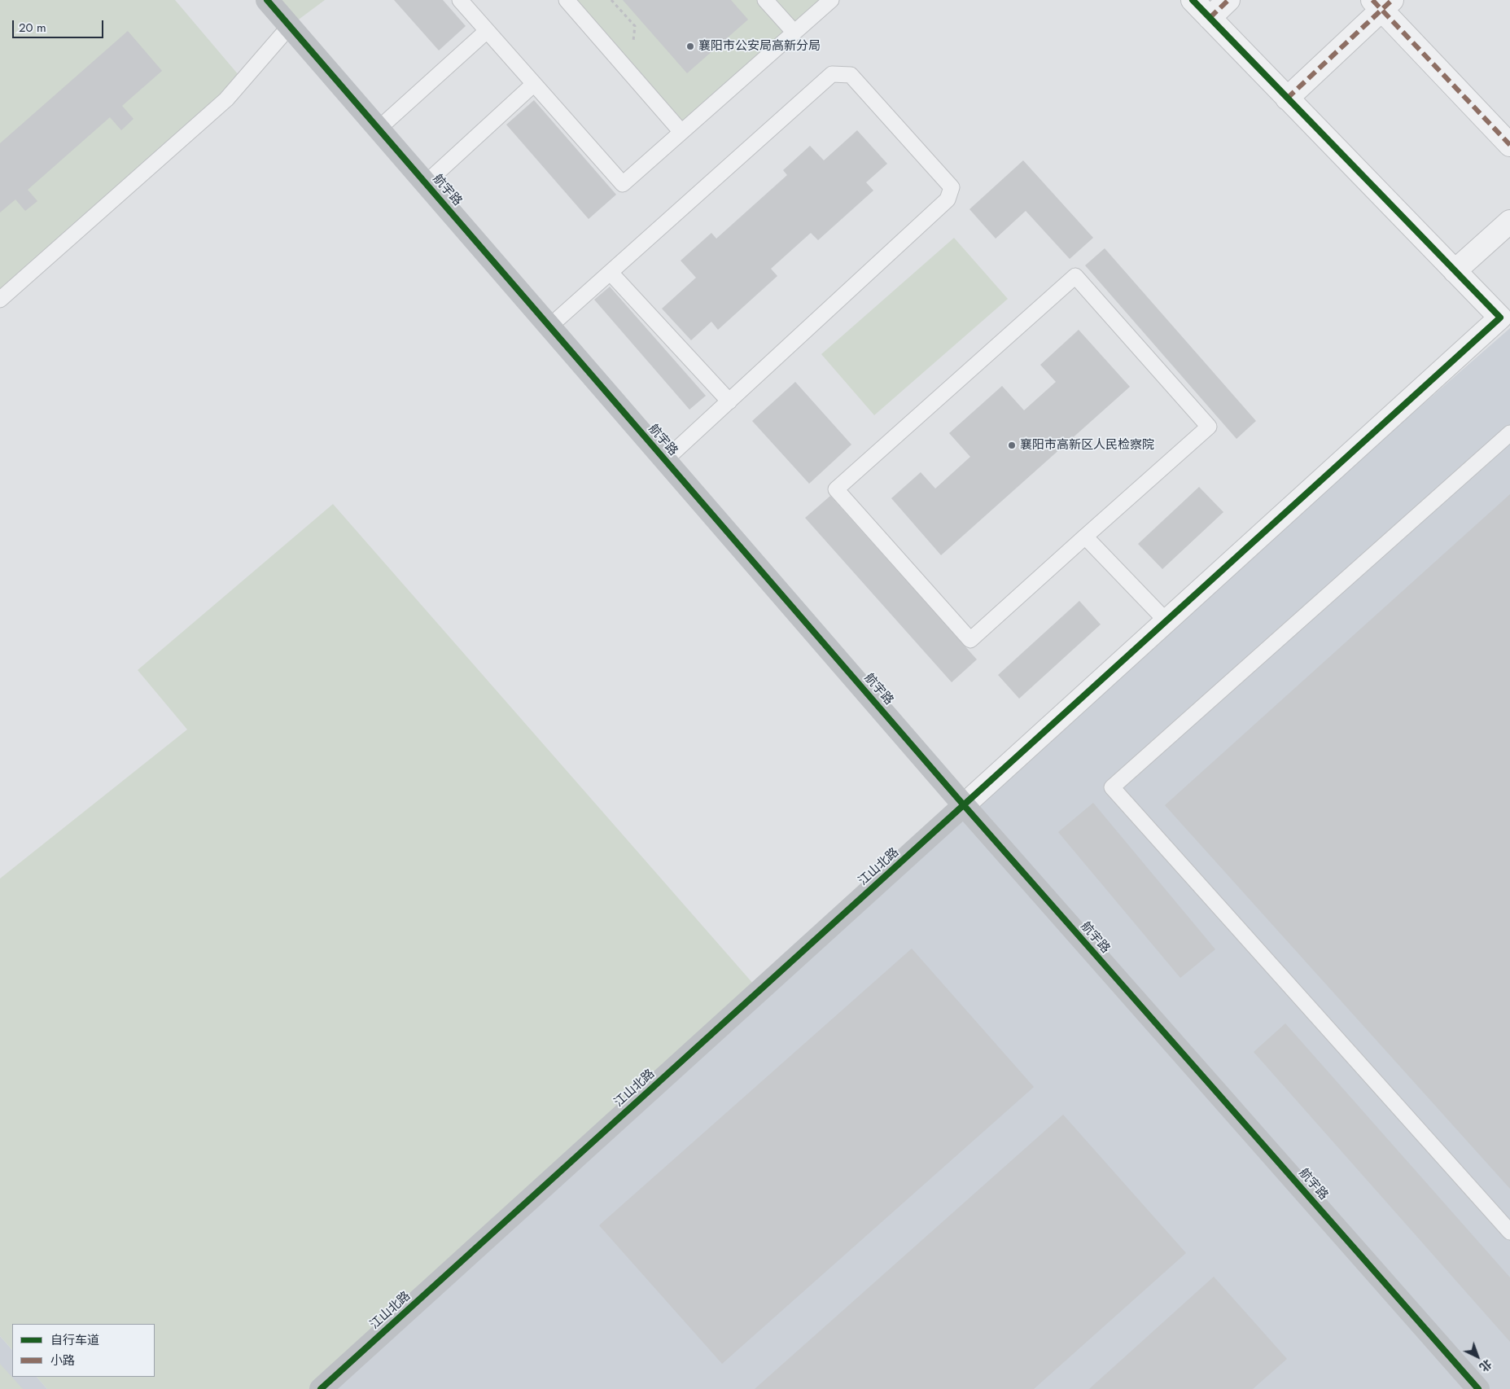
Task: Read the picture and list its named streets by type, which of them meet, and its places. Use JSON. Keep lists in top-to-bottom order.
{
  "streets": {
    "street": ["航宇路", "江山北路"]
  },
  "crossings": [
    ["航宇路", "江山北路"]
  ],
  "places": ["襄阳市公安局高新分局", "襄阳市高新区人民检察院"],
  "legend": ["自行车道", "小路"],
  "scale_bar": "20 m",
  "north": "bottom right"
}
